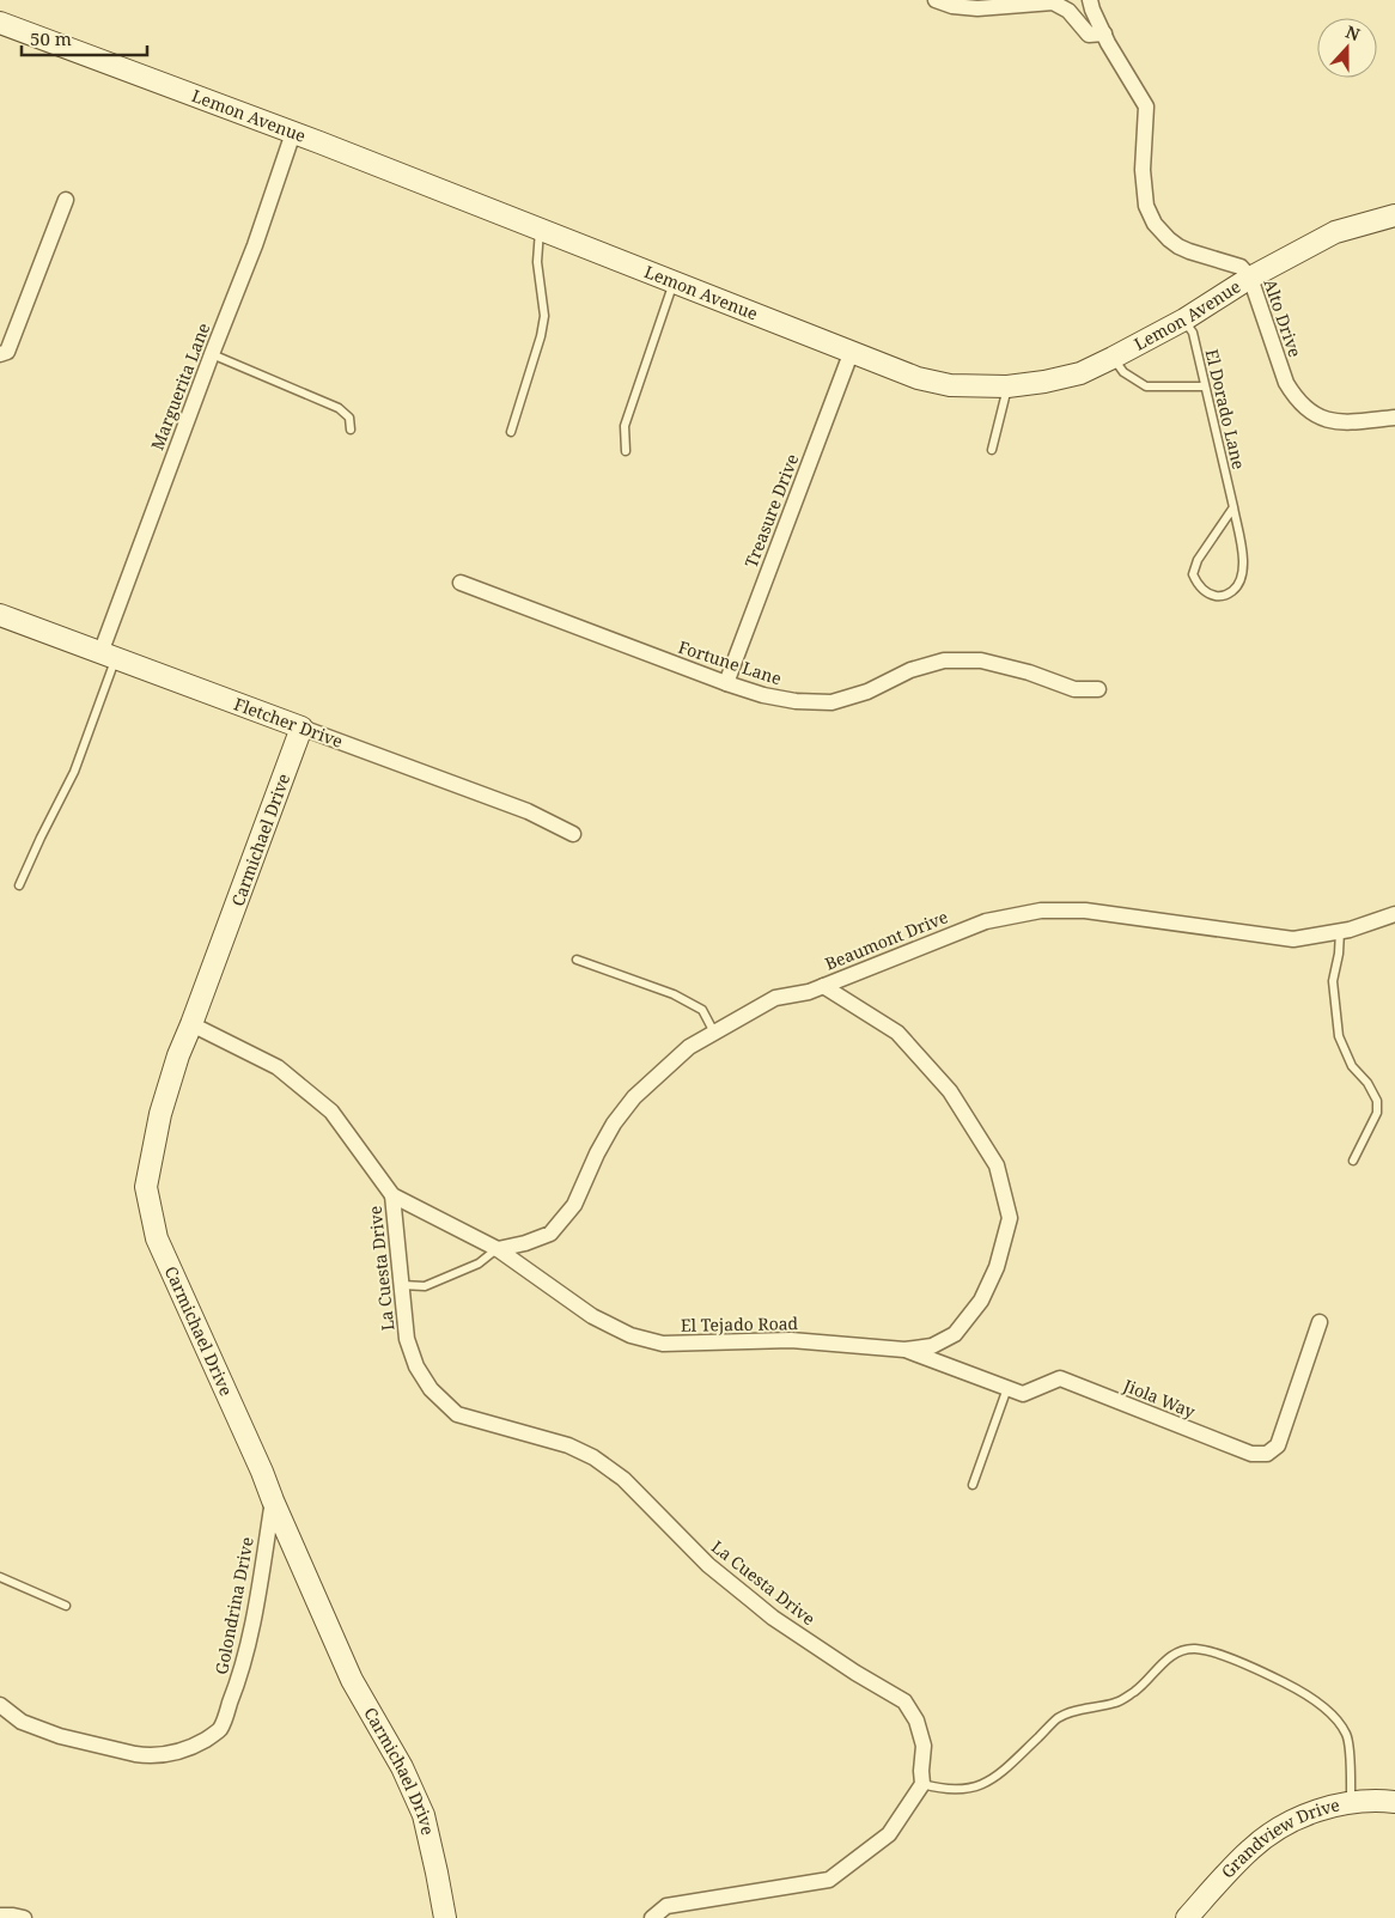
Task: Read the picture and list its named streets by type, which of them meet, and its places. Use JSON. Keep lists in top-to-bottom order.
{
  "streets": {
    "street": [
      "Lemon Avenue",
      "Alto Drive",
      "Marguerita Lane",
      "Treasure Drive",
      "Fortune Lane",
      "Fletcher Drive",
      "Carmichael Drive",
      "Beaumont Drive",
      "La Cuesta Drive",
      "El Tejado Road",
      "Jiola Way",
      "Golondrina Drive",
      "Grandview Drive"
    ],
    "lane": ["El Dorado Lane"]
  },
  "crossings": [
    ["Lemon Avenue", "Alto Drive"],
    ["Lemon Avenue", "Marguerita Lane"],
    ["Lemon Avenue", "El Dorado Lane"],
    ["Lemon Avenue", "Treasure Drive"],
    ["Marguerita Lane", "Fletcher Drive"],
    ["Treasure Drive", "Fortune Lane"],
    ["Fletcher Drive", "Carmichael Drive"],
    ["Carmichael Drive", "El Tejado Road"],
    ["Carmichael Drive", "Golondrina Drive"],
    ["Beaumont Drive", "El Tejado Road"],
    ["La Cuesta Drive", "El Tejado Road"],
    ["El Tejado Road", "Jiola Way"]
  ],
  "scale_bar": "50 m",
  "north": "top"
}
